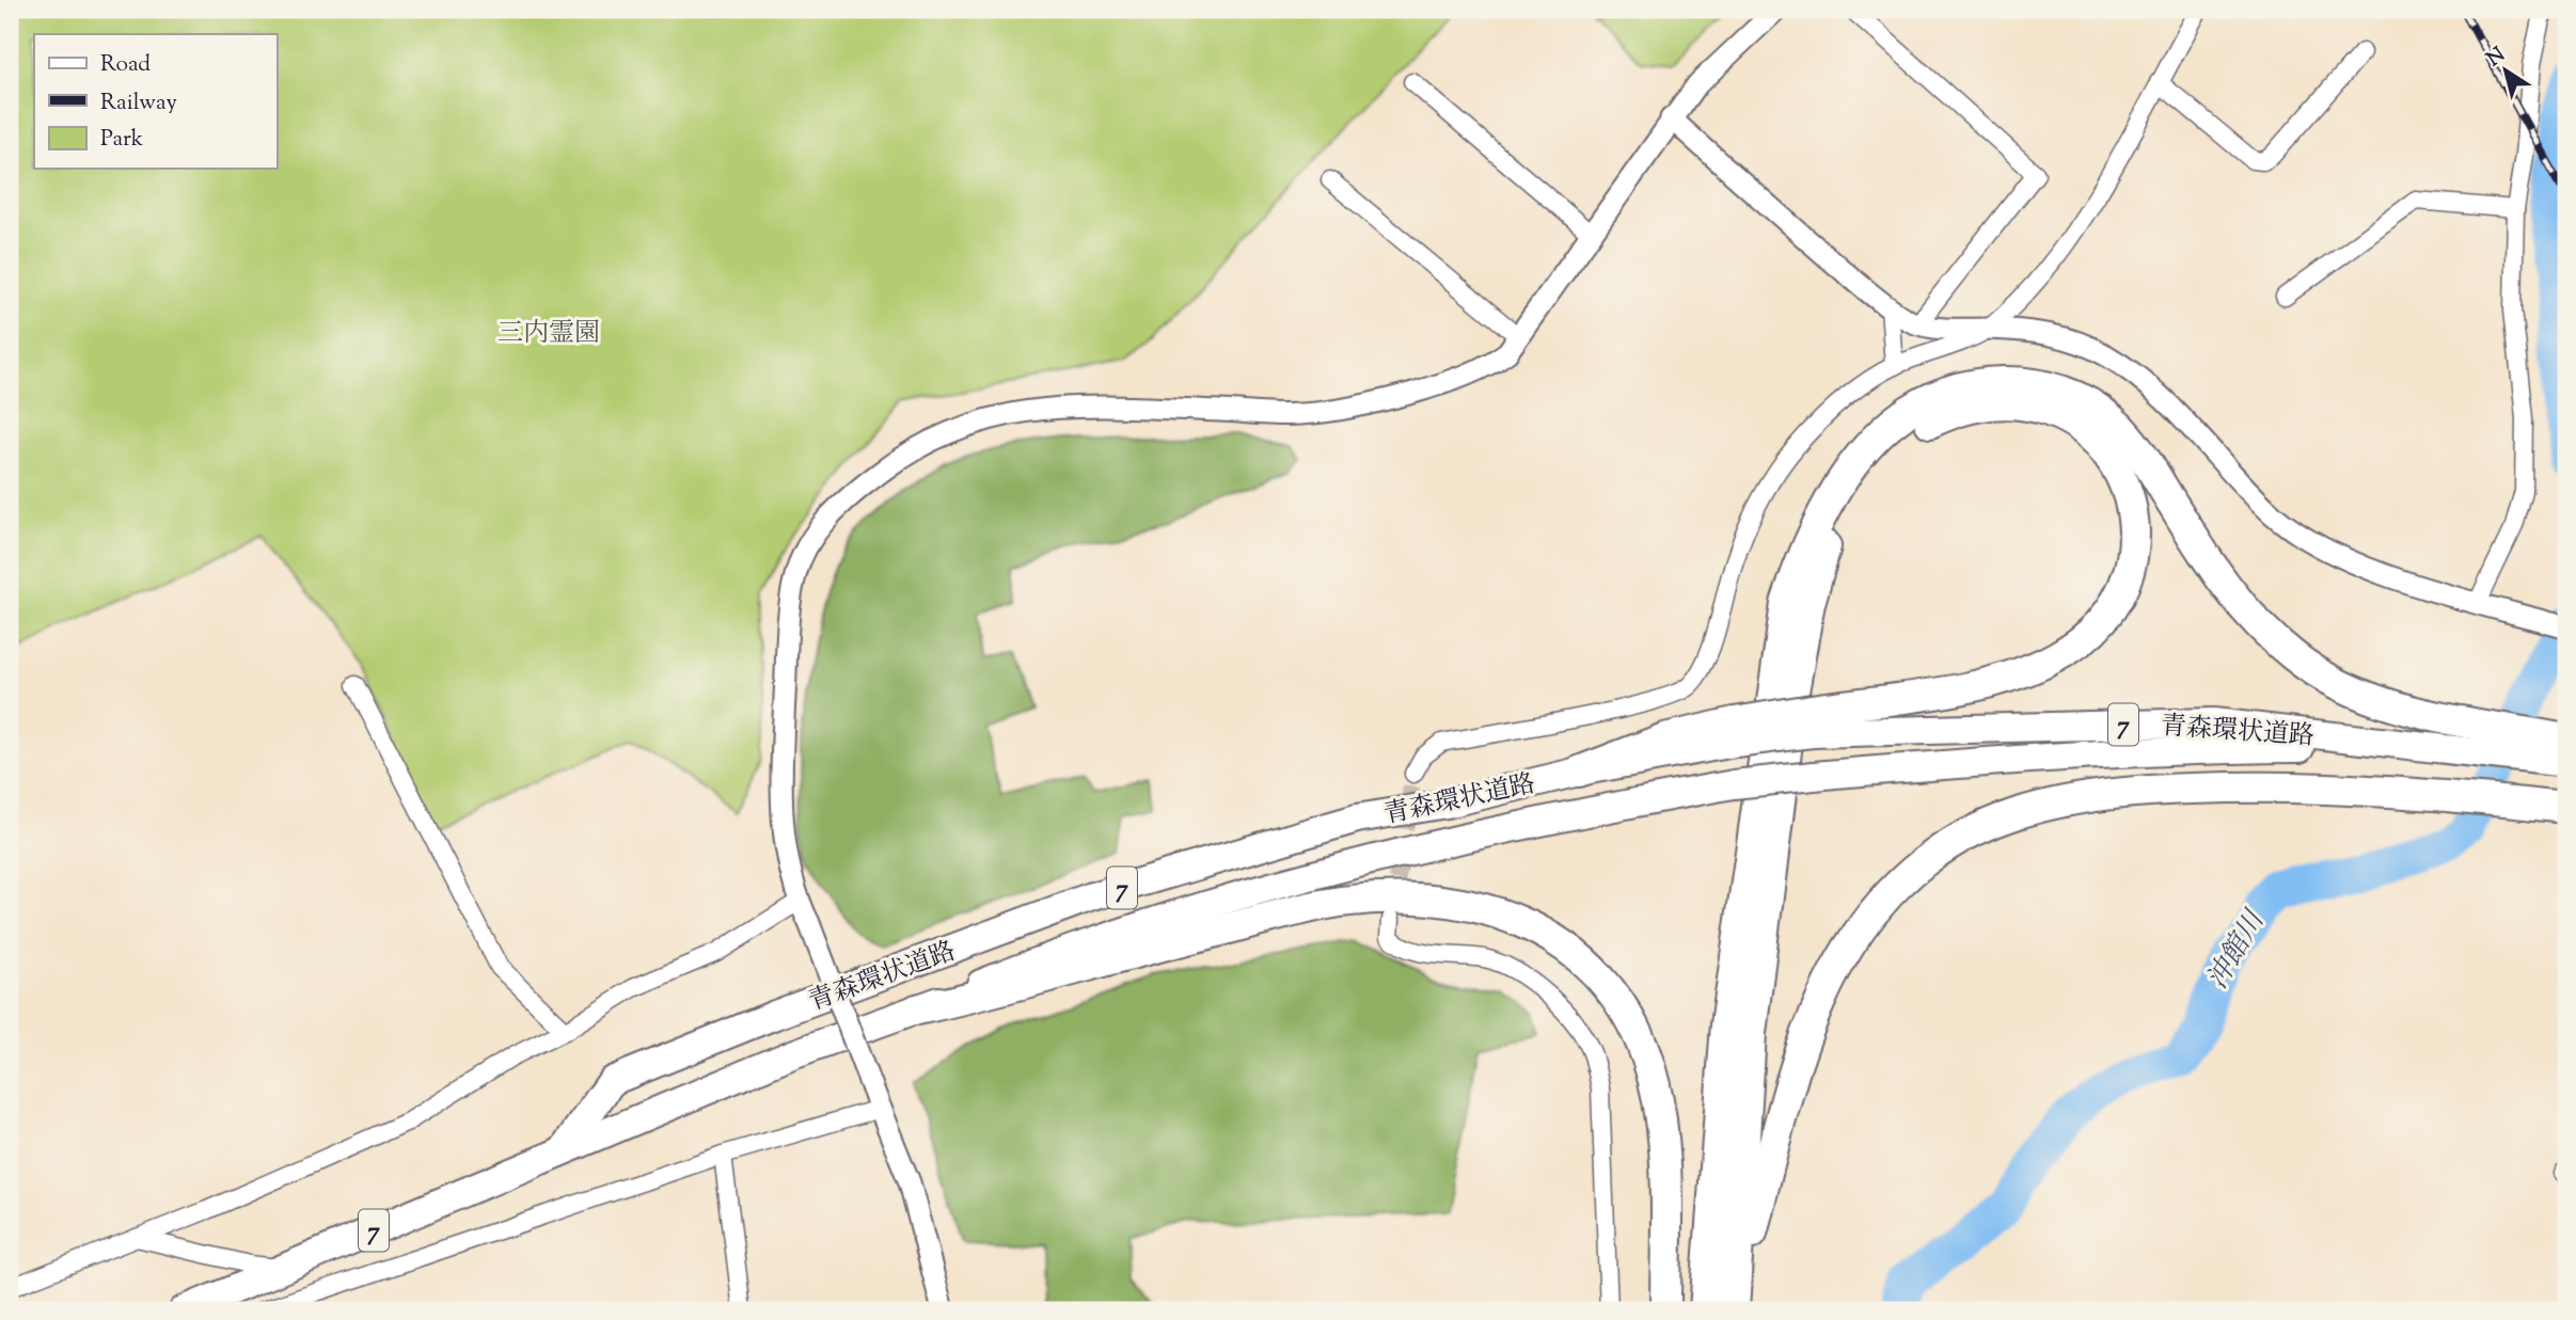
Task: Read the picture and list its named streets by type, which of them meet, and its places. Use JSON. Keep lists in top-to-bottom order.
{
  "streets": {
    "highway": ["7", "青森環状道路"]
  },
  "water": ["沖館川"],
  "parks": ["三内霊園"],
  "legend": ["Road", "Railway", "Park"],
  "north": "top left"
}
